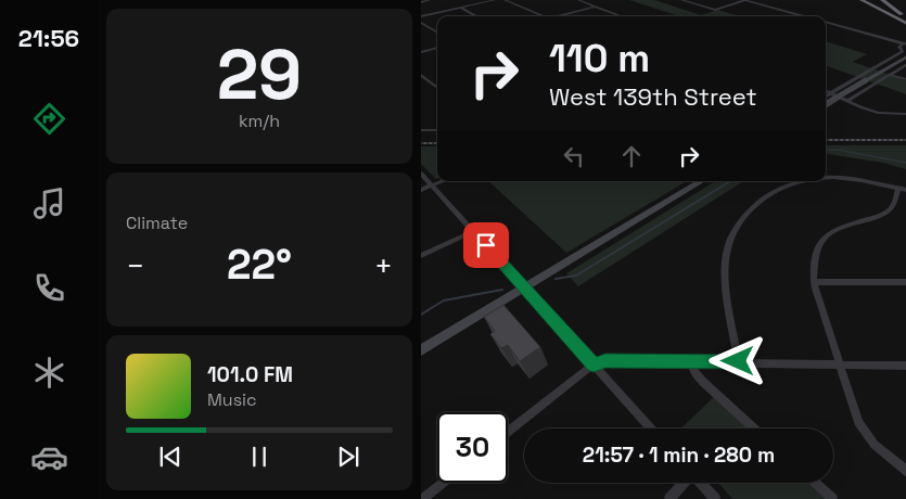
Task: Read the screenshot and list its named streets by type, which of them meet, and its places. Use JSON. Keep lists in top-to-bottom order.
{
  "page": {
    "tabs": "21:56",
    "tile": [
      ["29", "km/h"],
      "Climate"
    ],
    "turn": ["110 m", "West 139th Street"],
    "heat": ["−", "22°", "+"],
    "song": ["101.0 FM", "Music"],
    "limit": "30",
    "trip": "21:57 · 1 min · 280 m"
  }
}
